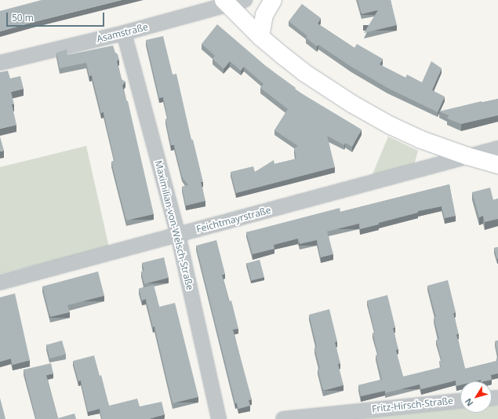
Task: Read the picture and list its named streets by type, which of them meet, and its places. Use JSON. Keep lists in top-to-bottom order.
{
  "streets": {
    "street": [
      "Asamstraße",
      "Feichtmayrstraße",
      "Maximilian-von-Welsch-Straße",
      "Fritz-Hirsch-Straße"
    ]
  },
  "crossings": [
    ["Asamstraße", "Maximilian-von-Welsch-Straße"],
    ["Feichtmayrstraße", "Maximilian-von-Welsch-Straße"]
  ],
  "scale_bar": "50 m",
  "north": "bottom left"
}
